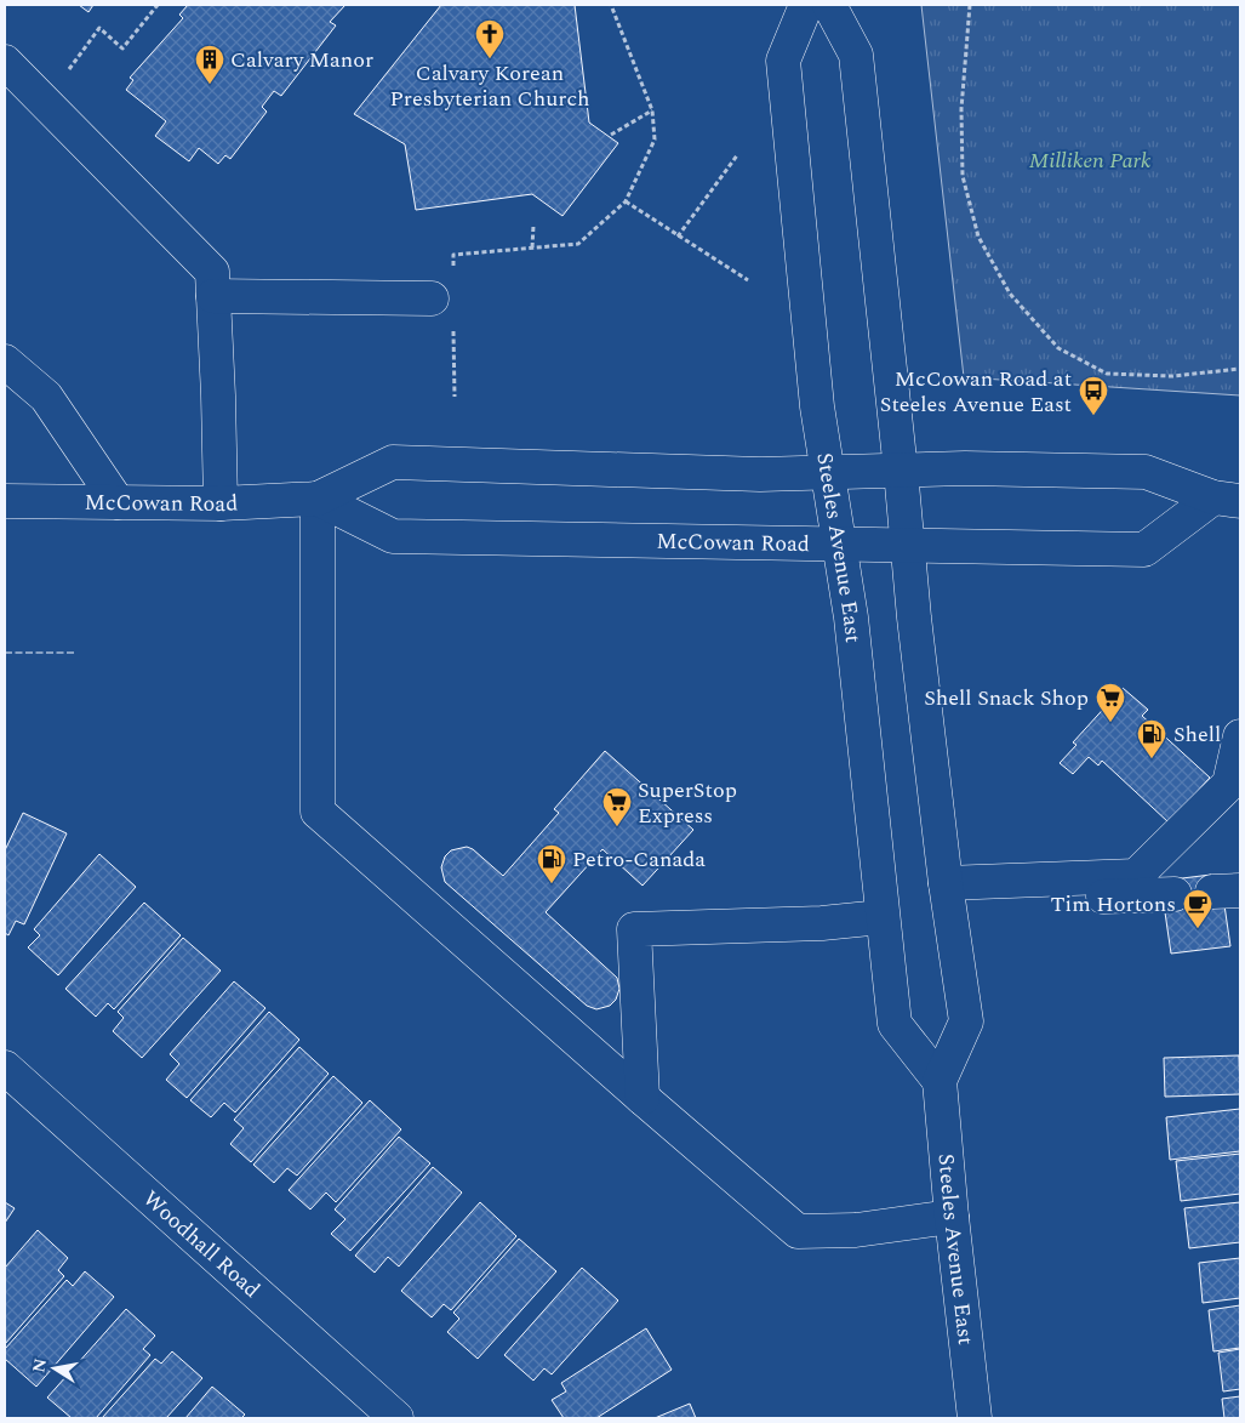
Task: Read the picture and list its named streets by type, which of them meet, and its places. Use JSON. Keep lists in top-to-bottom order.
{
  "streets": {
    "main road": ["McCowan Road", "Steeles Avenue East", "Woodhall Road"]
  },
  "crossings": [
    ["McCowan Road", "Steeles Avenue East"]
  ],
  "parks": ["Milliken Park"],
  "places": {
    "church": ["Calvary Korean Presbyterian Church"],
    "building": ["Calvary Manor"],
    "bus stop": ["McCowan Road at Steeles Avenue East"],
    "supermarket": ["Shell Snack Shop", "SuperStop Express"],
    "fuel station": ["Shell", "Petro-Canada"],
    "cafe": ["Tim Hortons"]
  },
  "north": "left"
}
